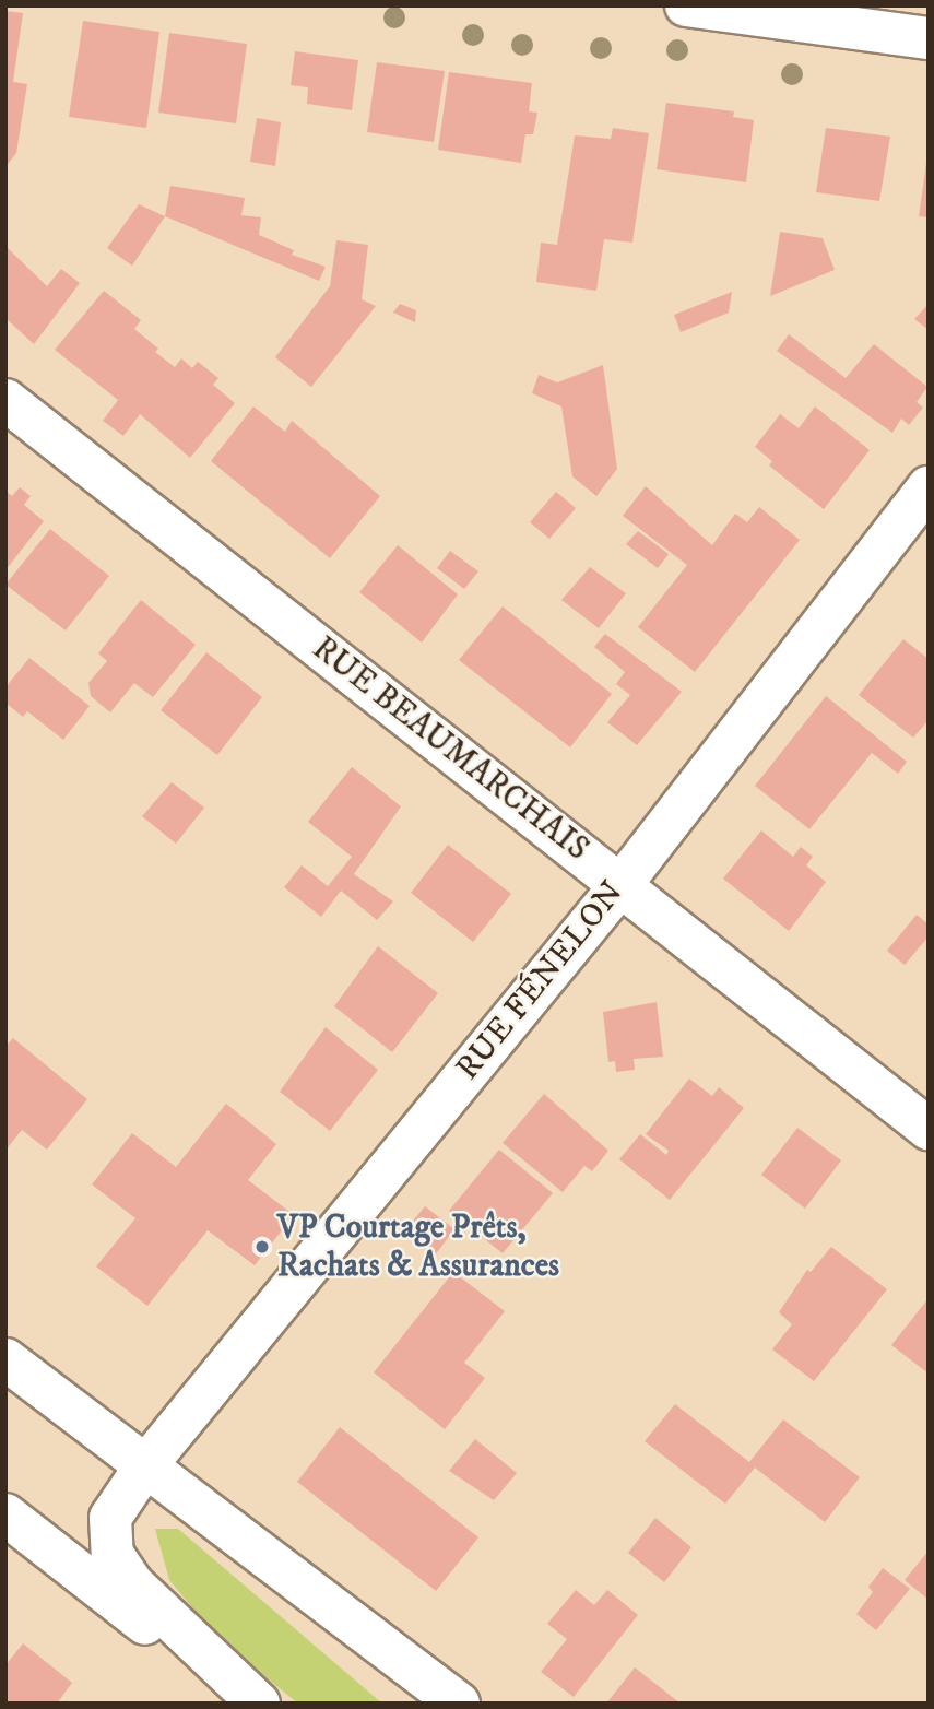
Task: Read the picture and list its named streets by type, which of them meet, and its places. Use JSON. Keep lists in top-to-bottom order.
{
  "streets": {
    "street": ["RUE BEAUMARCHAIS", "RUE FÉNELON"]
  },
  "crossings": [
    ["RUE BEAUMARCHAIS", "RUE FÉNELON"]
  ],
  "places": ["VP Courtage Prêts, Rachats & Assurances"]
}
